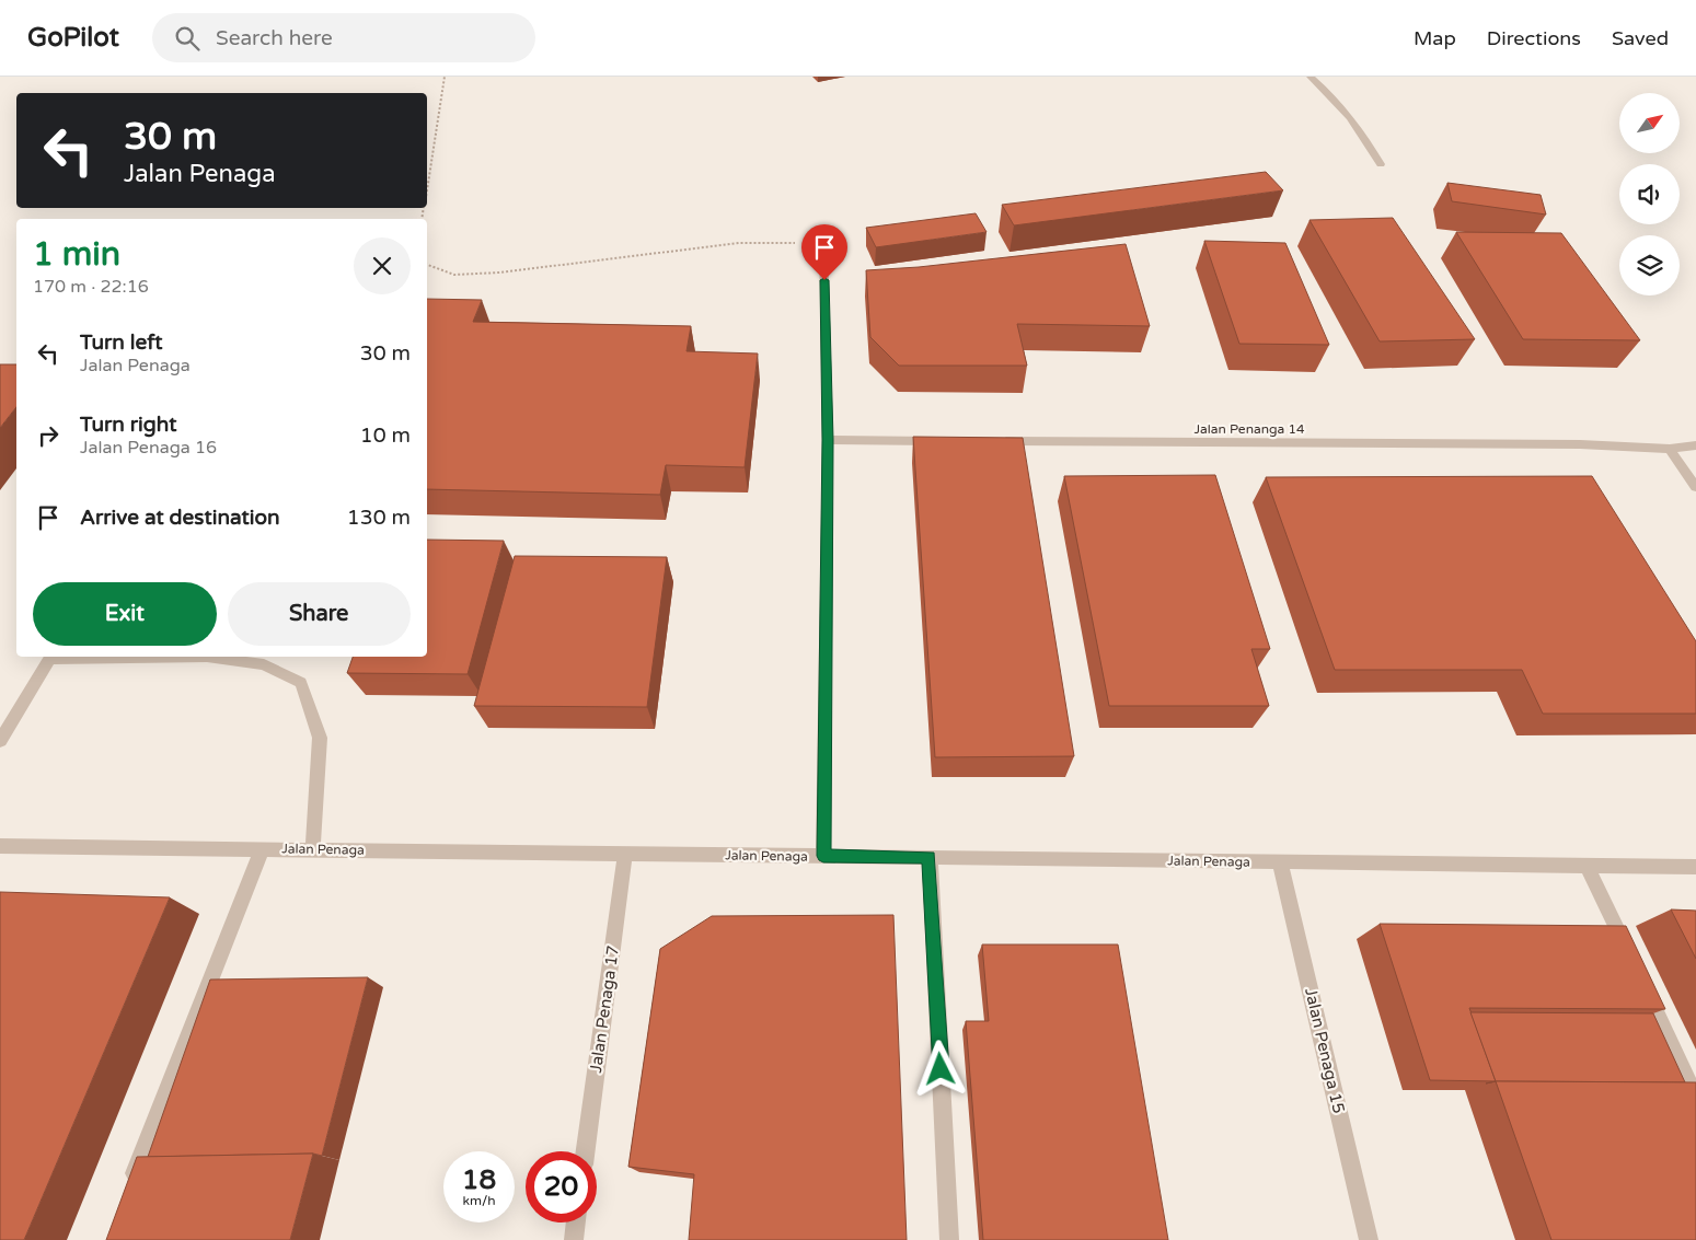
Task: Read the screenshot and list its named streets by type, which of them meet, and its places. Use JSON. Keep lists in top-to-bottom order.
{
  "streets": {
    "street": [
      "Jalan Penanga 14",
      "Jalan Penaga",
      "Jalan Penaga 17",
      "Jalan Penaga 15"
    ]
  },
  "crossings": [
    ["Jalan Penaga", "Jalan Penaga 17"],
    ["Jalan Penaga", "Jalan Penaga 15"]
  ],
  "north": "top right",
  "page": {
    "header": "GoPilot",
    "search": "Search here",
    "nav": ["Map", "Directions", "Saved"],
    "turn": ["30 m", "Jalan Penaga"],
    "heading": ["1 min", "170 m · 22:16"],
    "list": [
      {
        "name": "Turn left",
        "note": "Jalan Penaga",
        "value": "30 m"
      },
      {
        "name": "Turn right",
        "note": "Jalan Penaga 16",
        "value": "10 m"
      },
      {
        "name": "Arrive at destination",
        "value": "130 m"
      }
    ],
    "buttons": ["Exit", "Share"],
    "speed": "18 km/h",
    "limit": "20"
  }
}
